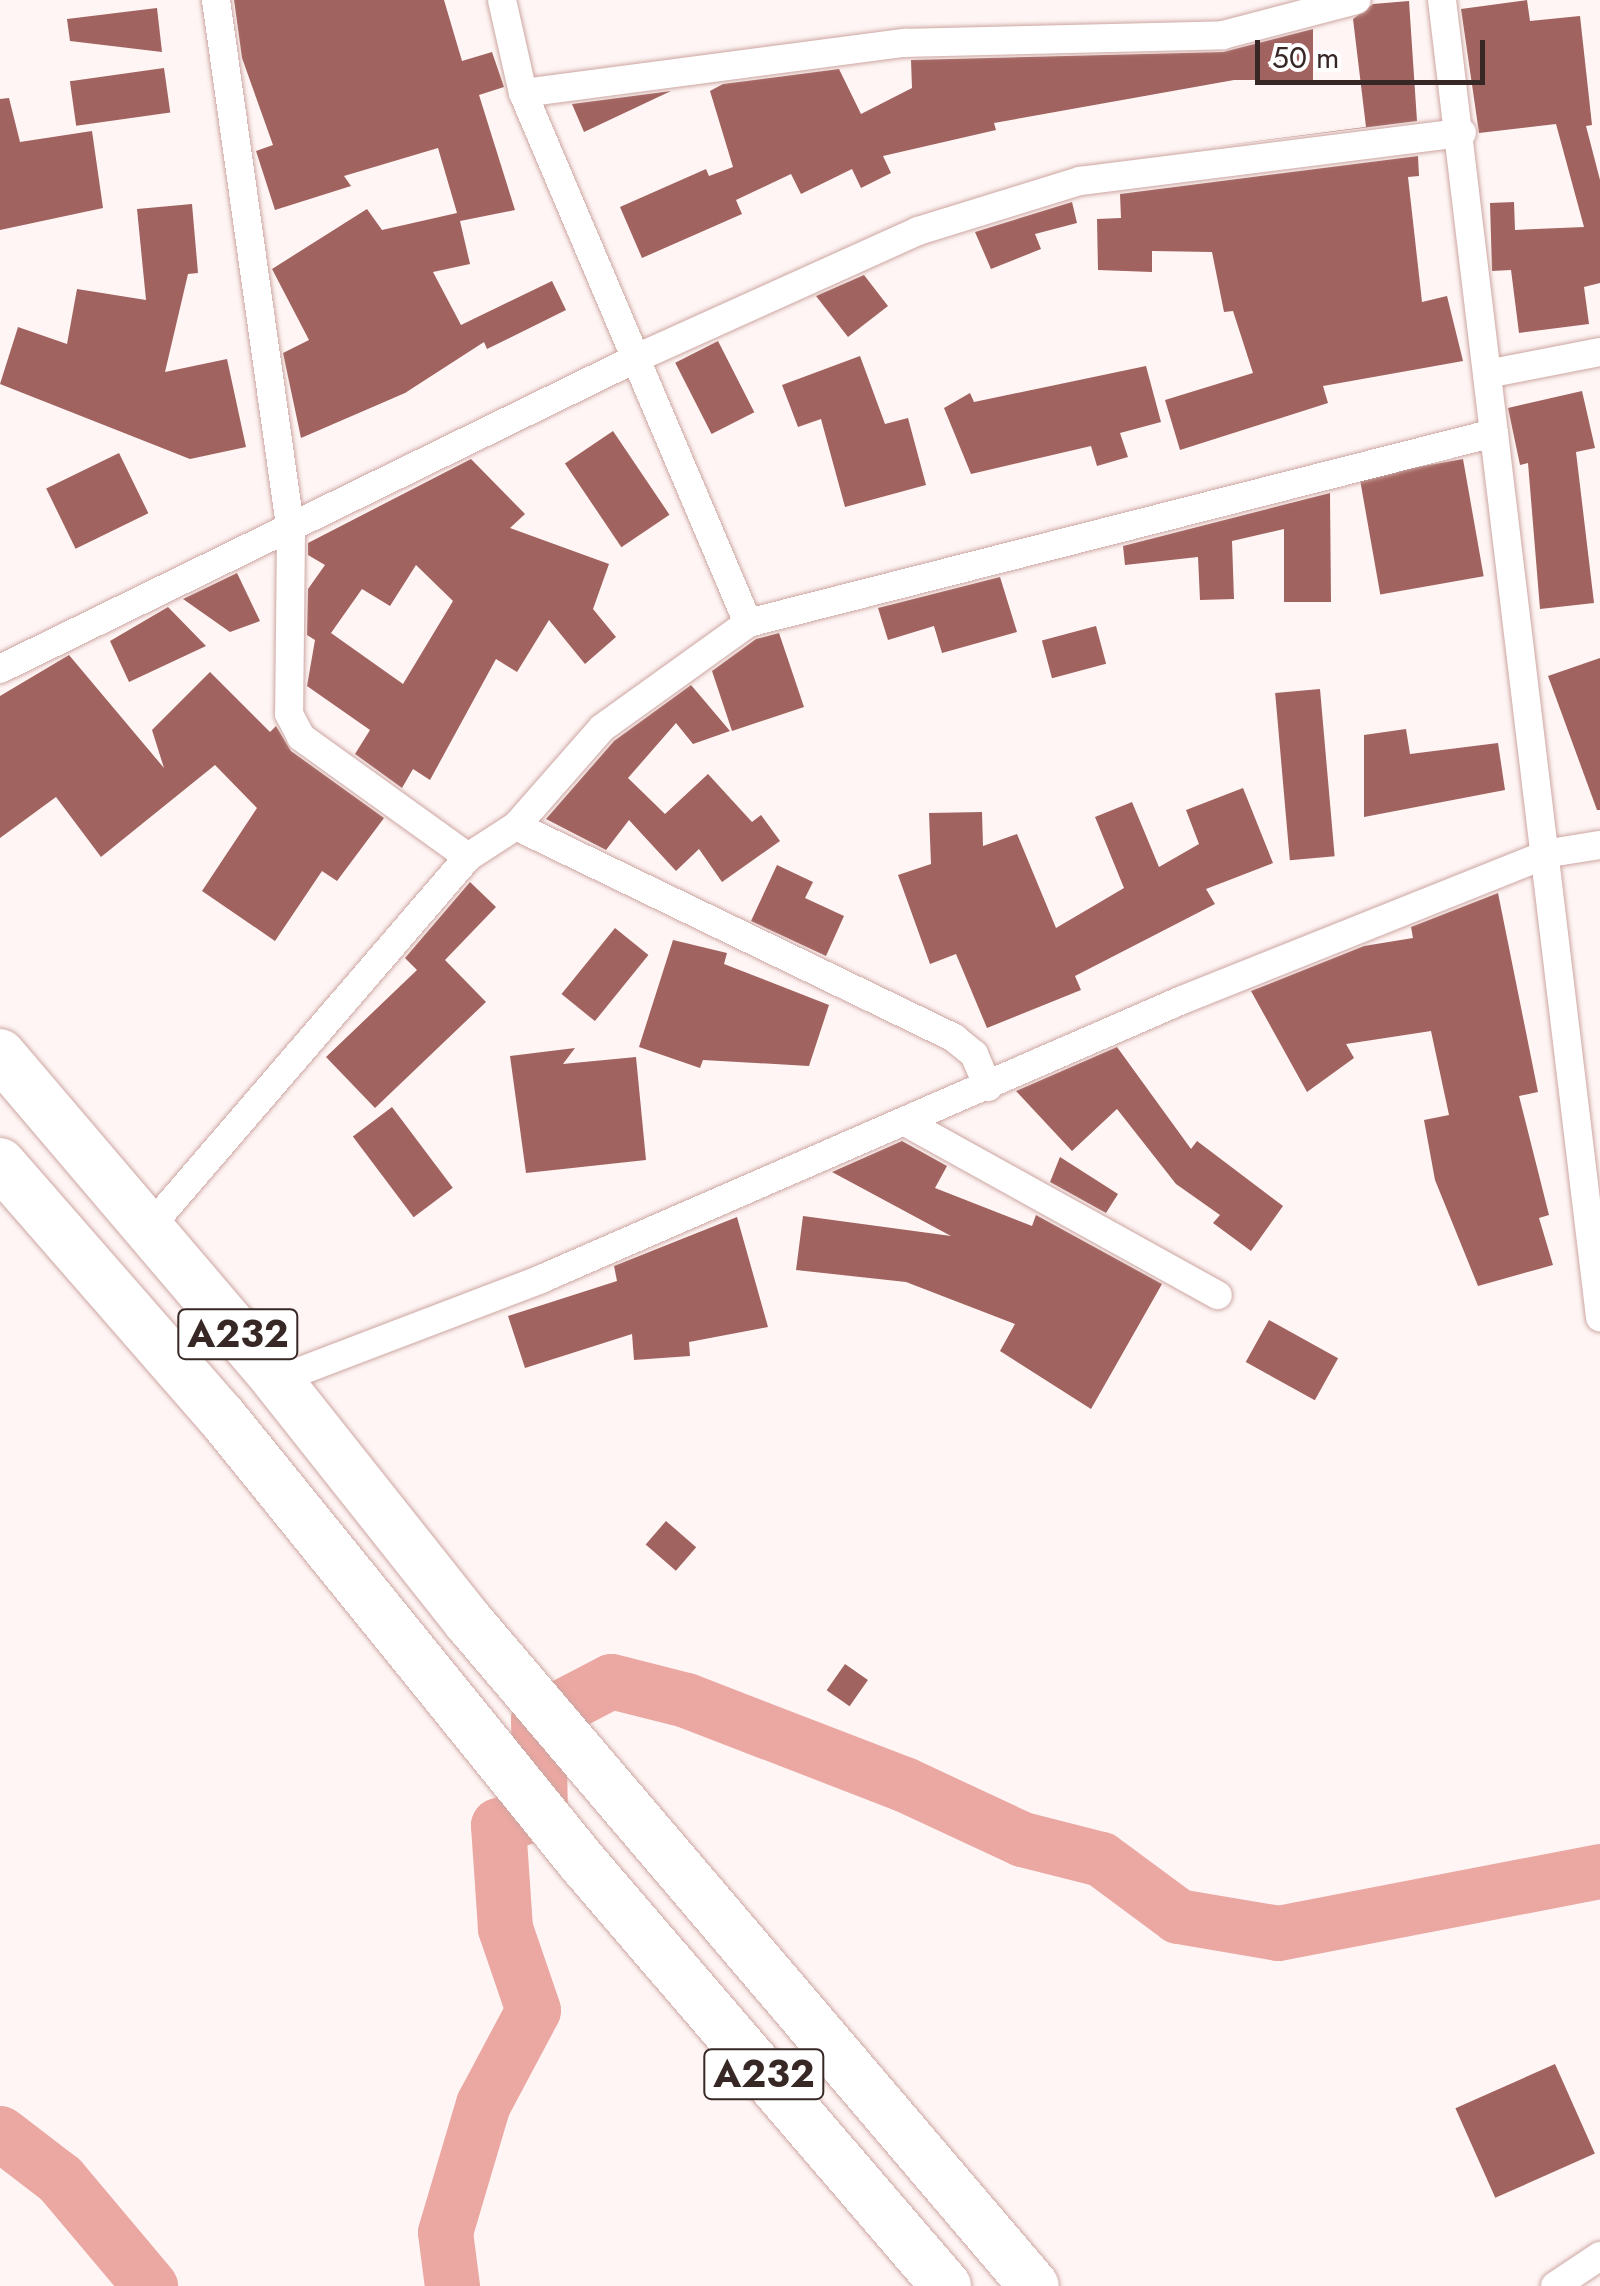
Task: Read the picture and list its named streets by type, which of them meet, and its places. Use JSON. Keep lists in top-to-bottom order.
{
  "streets": {
    "highway": ["A232"]
  },
  "scale_bar": "50 m"
}
